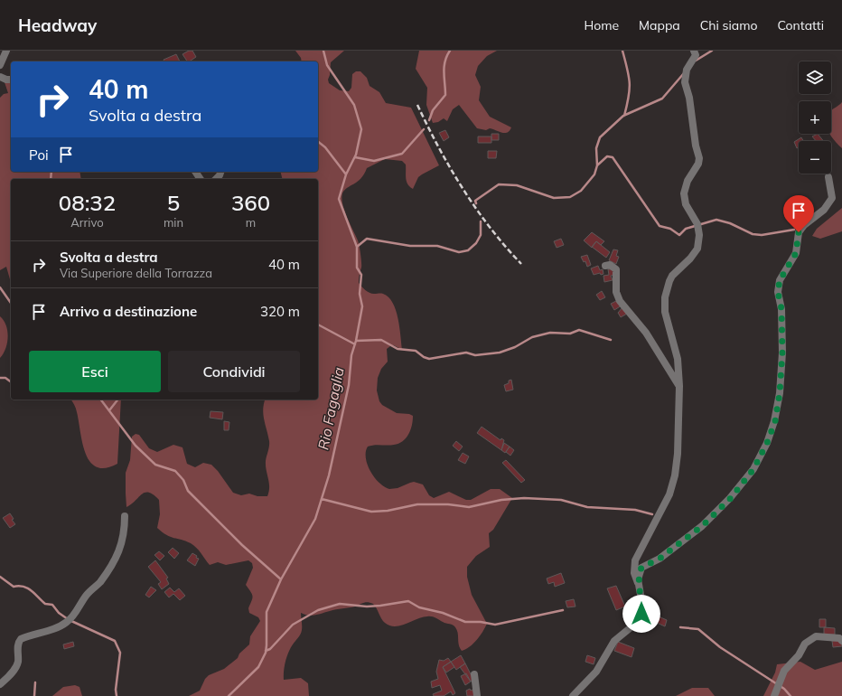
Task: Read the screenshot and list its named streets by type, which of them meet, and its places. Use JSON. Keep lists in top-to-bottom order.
{
  "water": ["Rio Fagaglia"],
  "page": {
    "header": "Headway",
    "nav": [
      "Home",
      "Mappa",
      "Chi siamo",
      "Contatti"
    ],
    "map_buttons": ["+", "−"],
    "turn": ["40 m", "Svolta a destra"],
    "then": "Poi",
    "eta": [
      "08:32",
      "Arrivo",
      "5",
      "min",
      "360",
      "m"
    ],
    "list": [
      {
        "name": "Svolta a destra",
        "note": "Via Superiore della Torrazza",
        "value": "40 m"
      },
      {
        "name": "Arrivo a destinazione",
        "value": "320 m"
      }
    ],
    "buttons": ["Esci", "Condividi"]
  }
}
